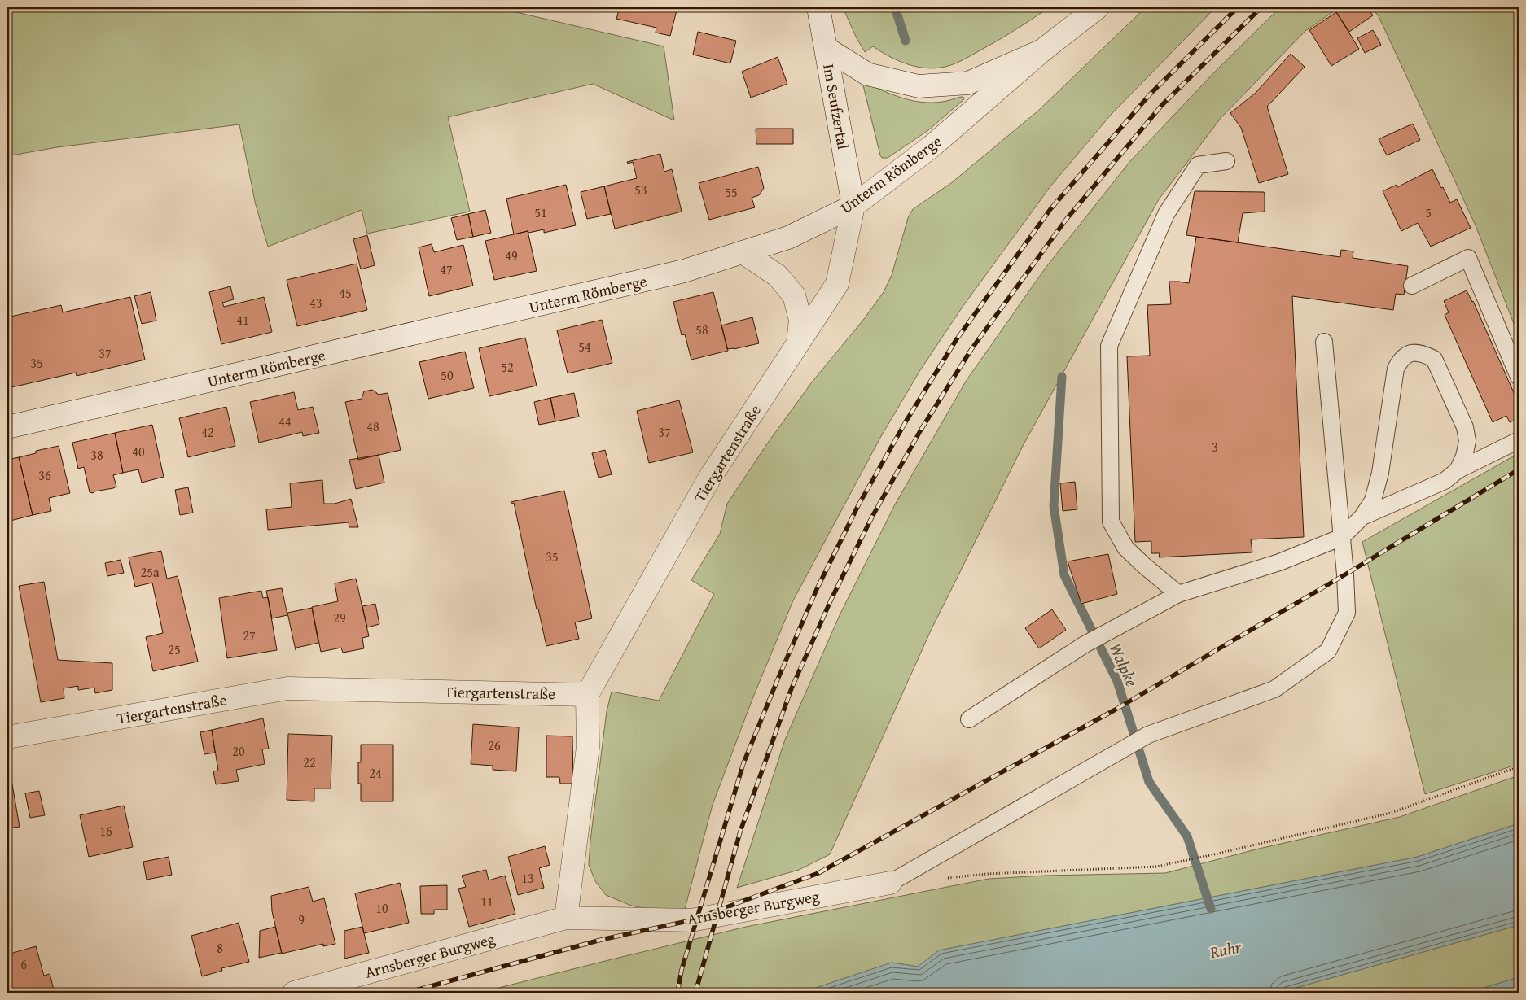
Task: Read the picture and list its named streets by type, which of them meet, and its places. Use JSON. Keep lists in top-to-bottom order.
{
  "streets": {
    "street": [
      "Im Seufzertal",
      "Unterm Römberge",
      "Tiergartenstraße",
      "Arnsberger Burgweg"
    ]
  },
  "crossings": [
    ["Im Seufzertal", "Unterm Römberge"],
    ["Im Seufzertal", "Tiergartenstraße"],
    ["Unterm Römberge", "Tiergartenstraße"]
  ],
  "water": ["Walpke", "Ruhr"],
  "house_numbers": [
    "53",
    "55",
    "51",
    "5",
    "49",
    "47",
    "45",
    "43",
    "41",
    "58",
    "54",
    "37",
    "35",
    "52",
    "50",
    "44",
    "48",
    "42",
    "37",
    "3",
    "40",
    "38",
    "36",
    "35",
    "25a",
    "29",
    "27",
    "25",
    "26",
    "20",
    "22",
    "24",
    "16",
    "13",
    "11",
    "10",
    "9",
    "8",
    "6"
  ]
}
